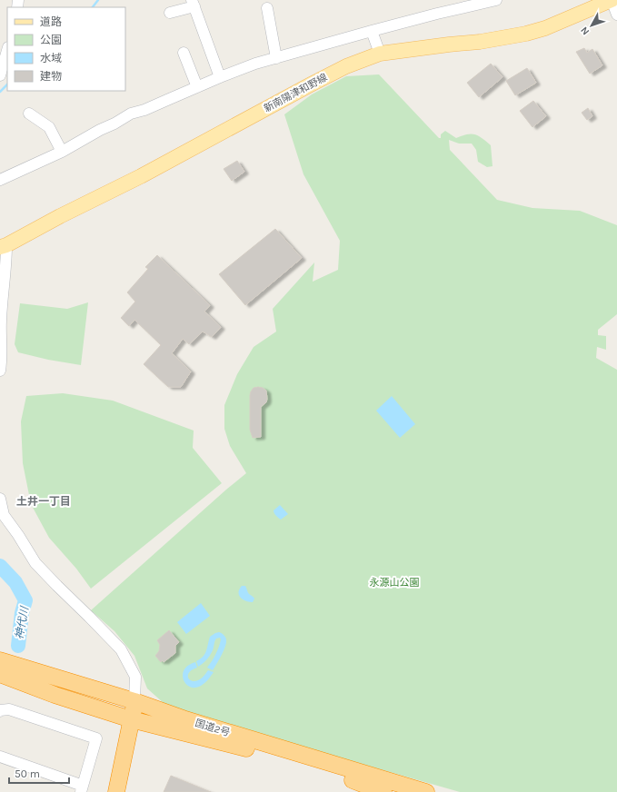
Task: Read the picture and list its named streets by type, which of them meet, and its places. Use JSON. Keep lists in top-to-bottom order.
{
  "streets": {
    "highway": ["国道2号"],
    "main road": ["新南陽津和野線"]
  },
  "districts": ["土井一丁目"],
  "water": ["神代川"],
  "parks": ["永源山公園"],
  "legend": [
    "道路",
    "公園",
    "水域",
    "建物"
  ],
  "scale_bar": "50 m",
  "north": "bottom left"
}
